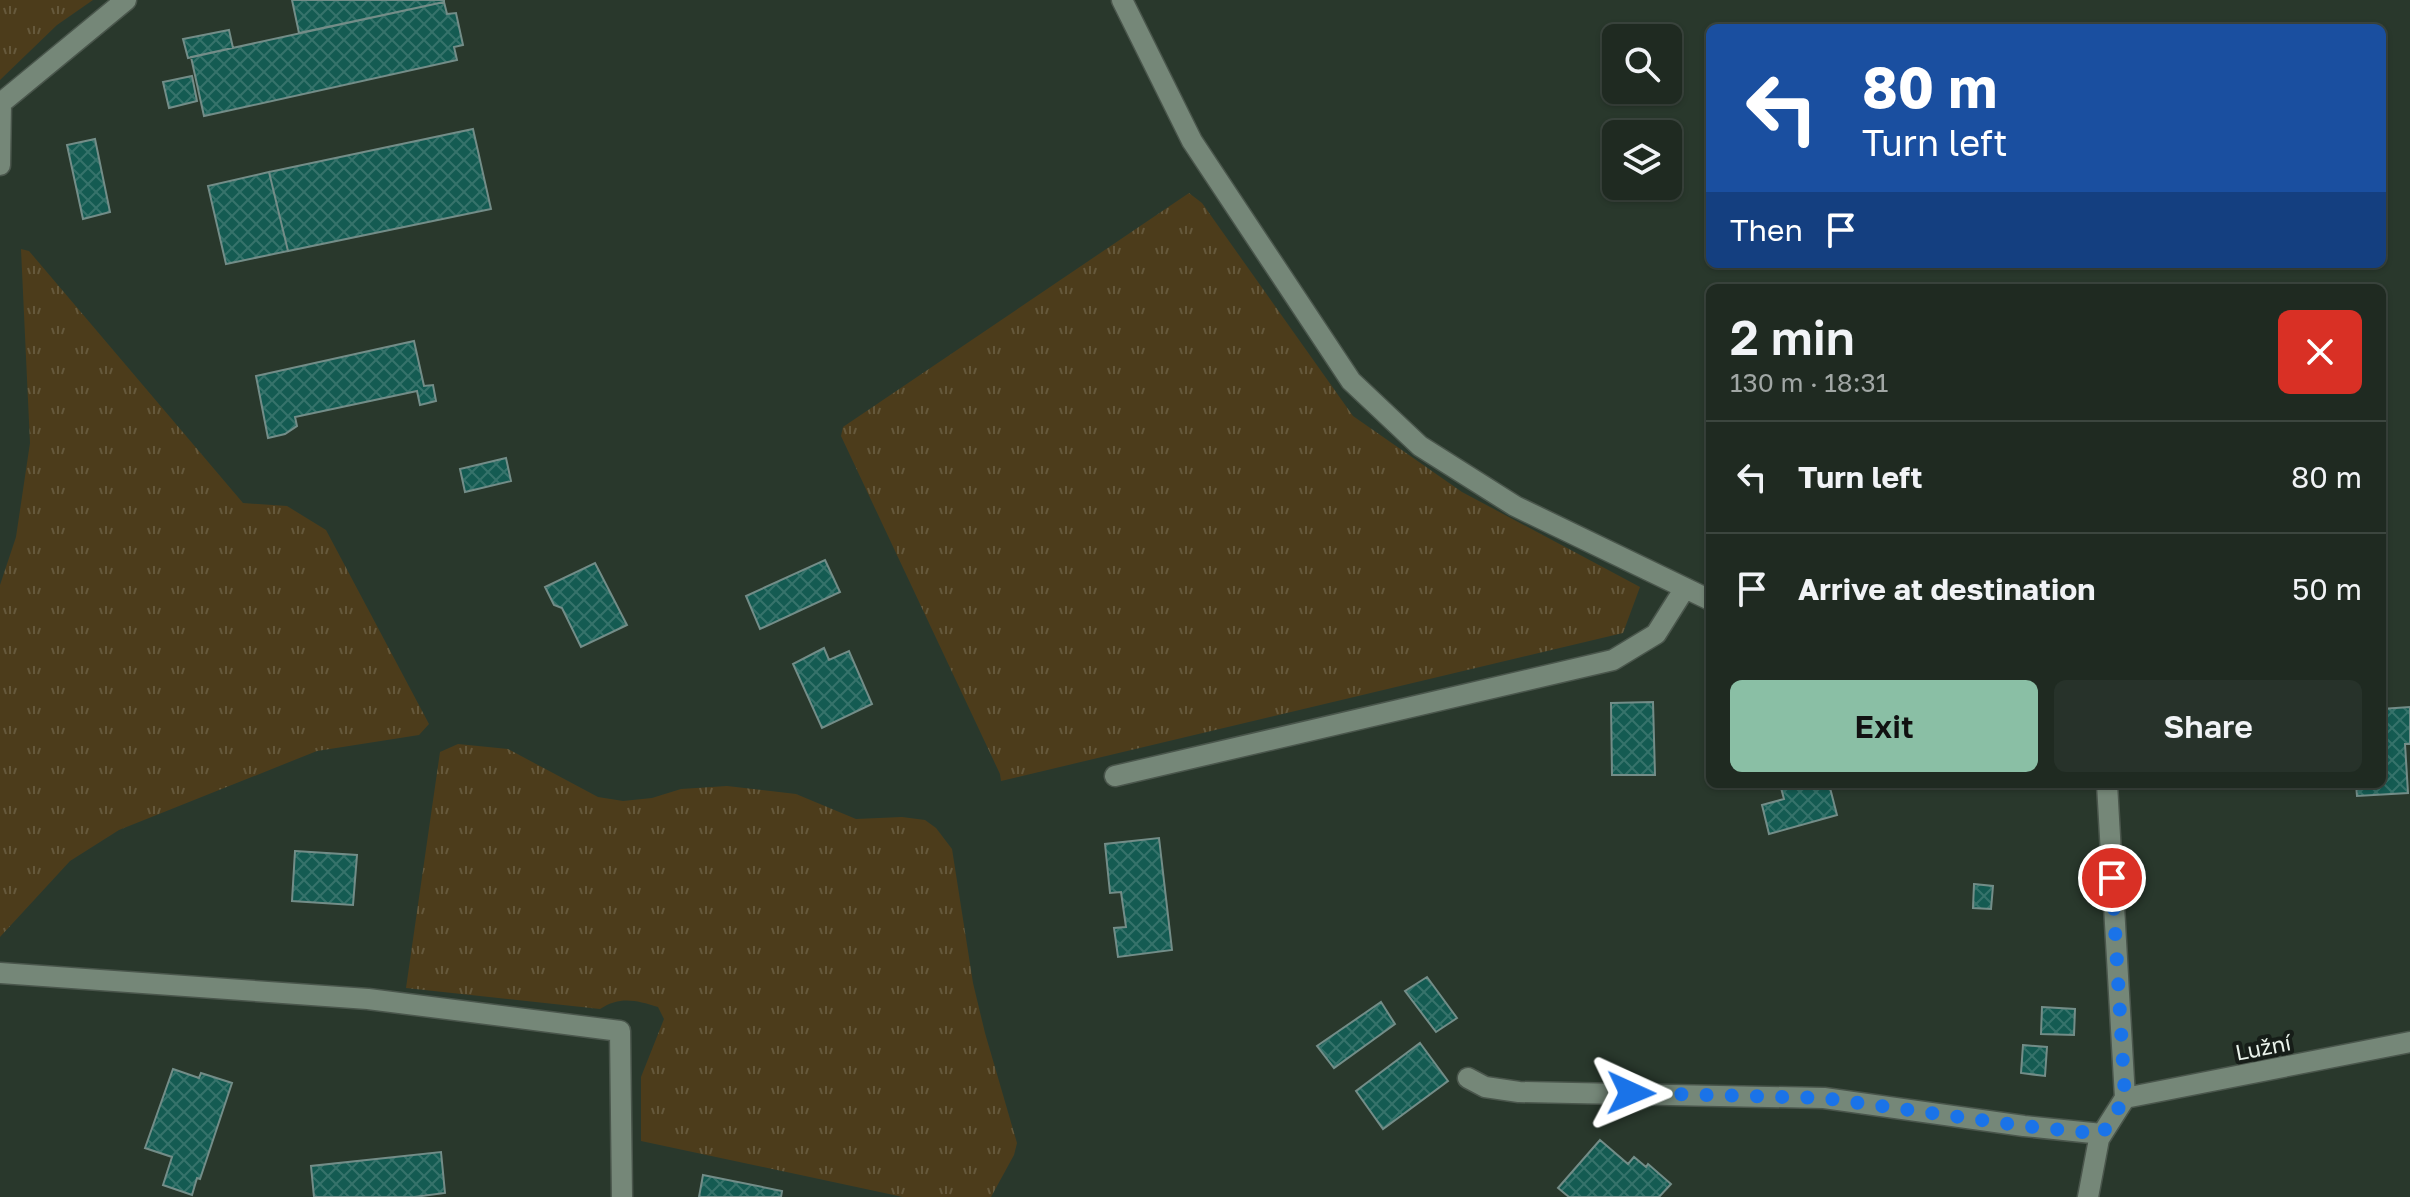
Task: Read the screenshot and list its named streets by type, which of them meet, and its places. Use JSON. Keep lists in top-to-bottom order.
{
  "streets": {
    "street": ["Lužní"]
  },
  "page": {
    "turn": ["80 m", "Turn left"],
    "then": "Then",
    "heading": ["2 min", "130 m · 18:31"],
    "list": [
      {
        "name": "Turn left",
        "value": "80 m"
      },
      {
        "name": "Arrive at destination",
        "value": "50 m"
      }
    ],
    "buttons": ["Exit", "Share"]
  }
}
